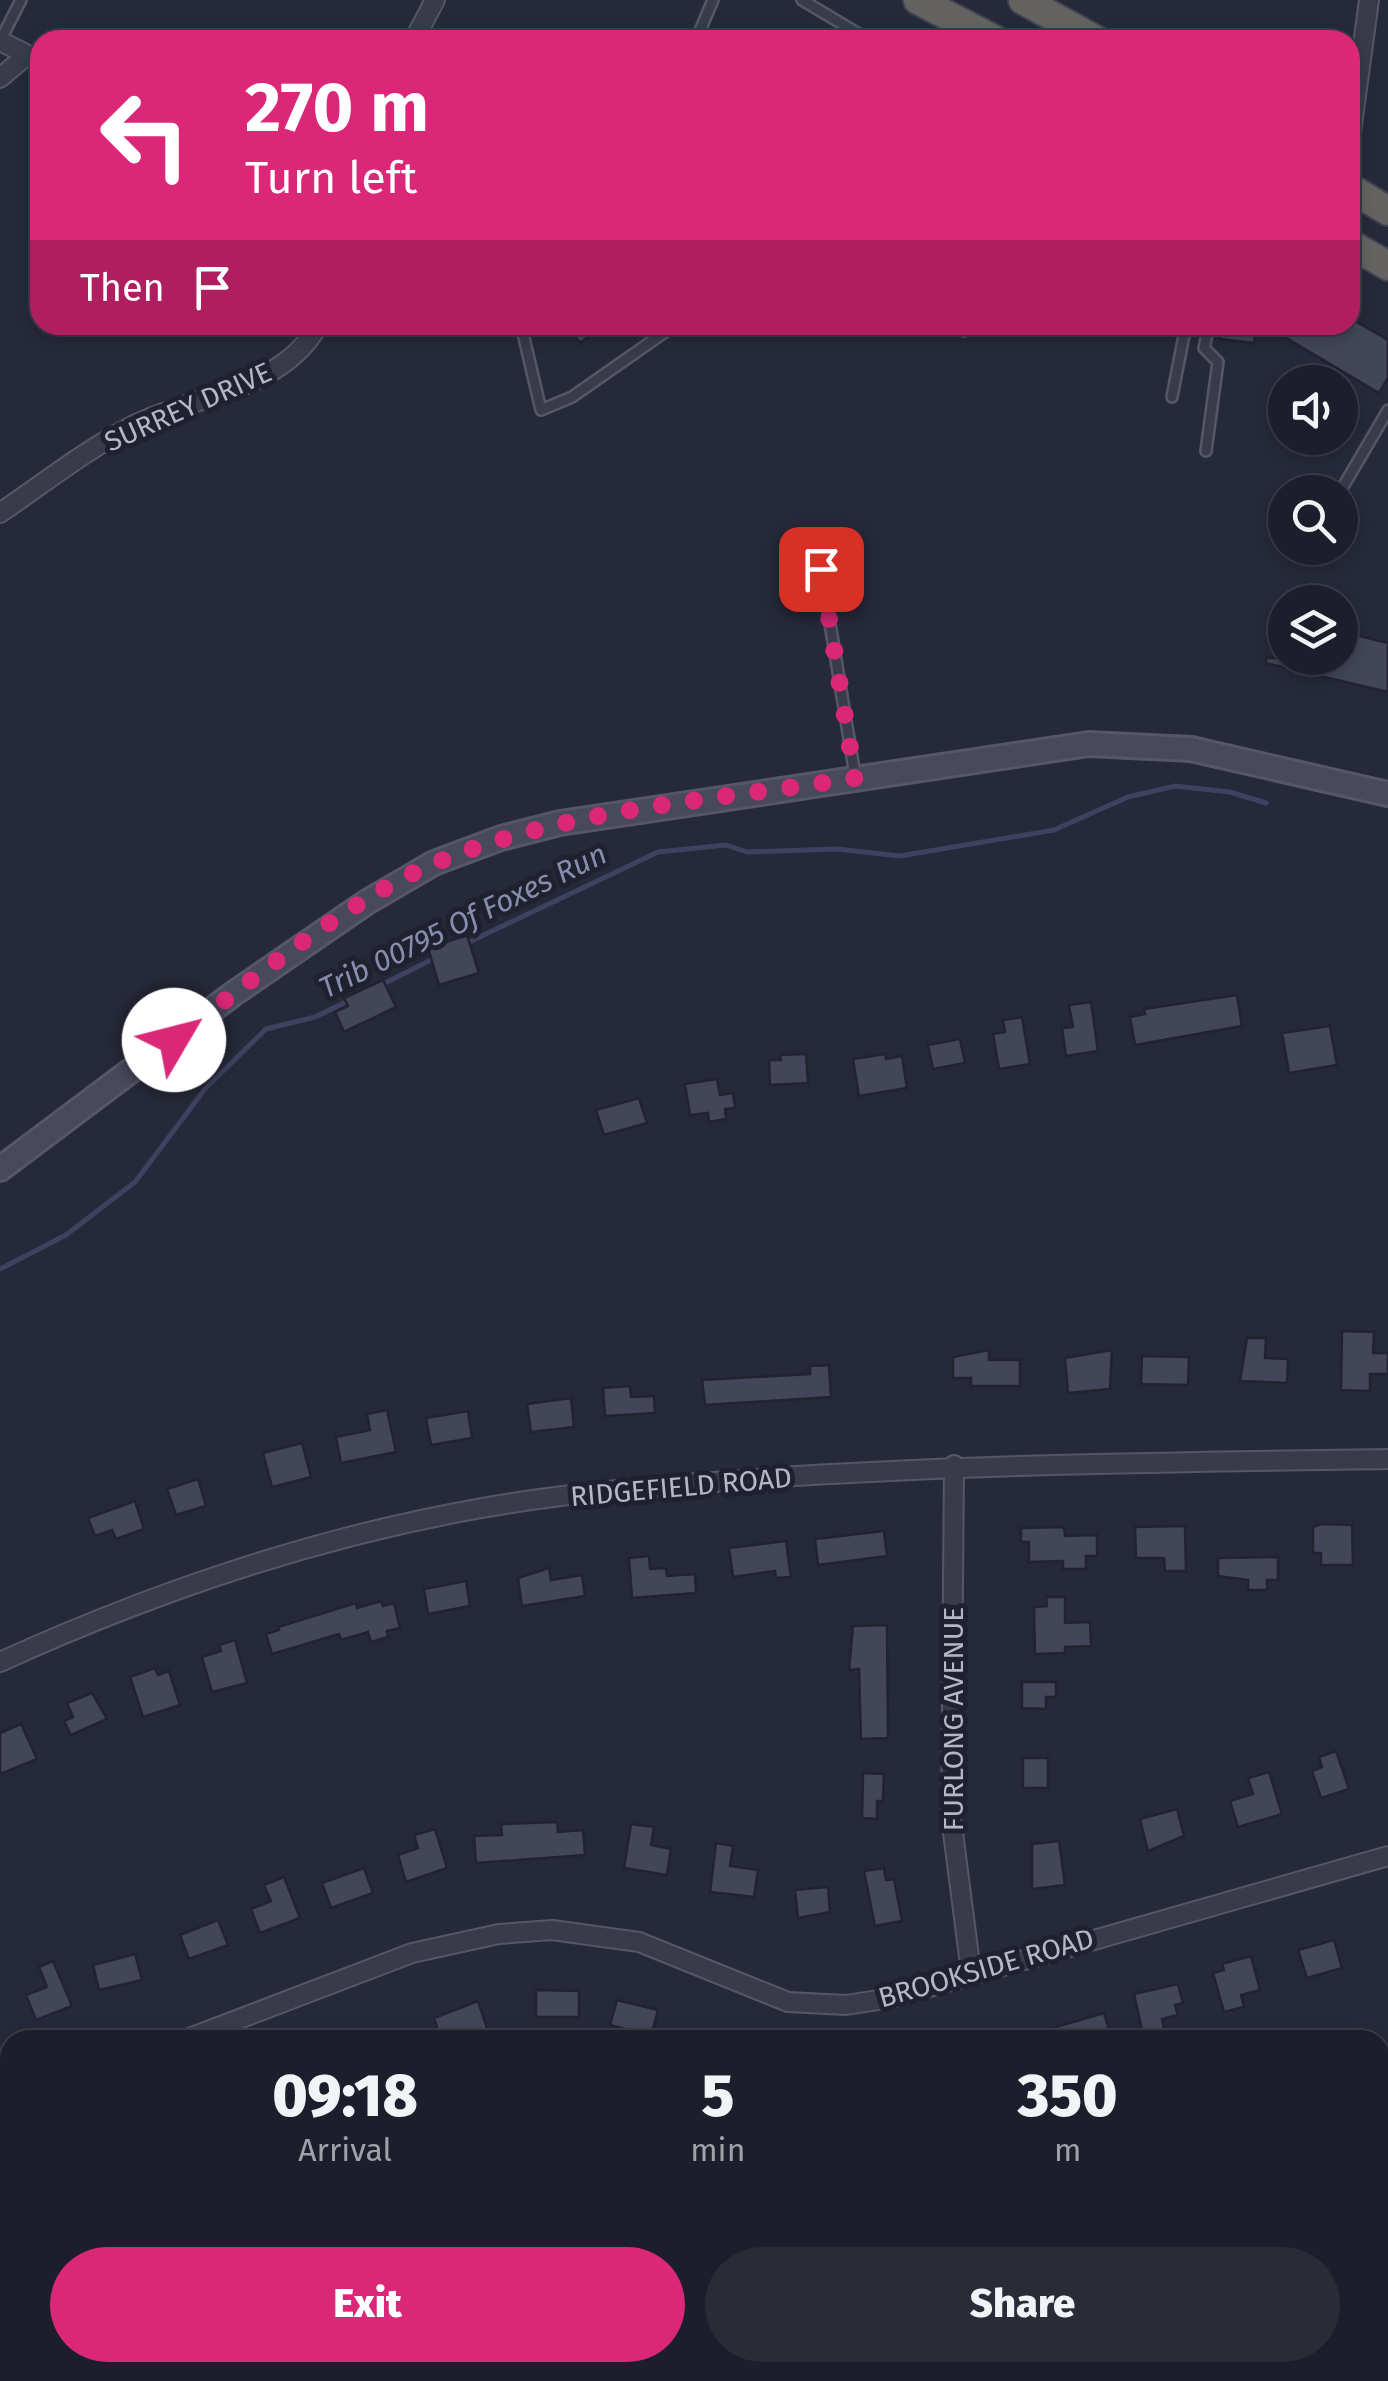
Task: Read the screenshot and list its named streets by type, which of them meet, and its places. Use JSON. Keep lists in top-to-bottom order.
{
  "streets": {
    "street": [
      "SURREY DRIVE",
      "RIDGEFIELD ROAD",
      "FURLONG AVENUE",
      "BROOKSIDE ROAD"
    ]
  },
  "crossings": [
    ["RIDGEFIELD ROAD", "FURLONG AVENUE"],
    ["FURLONG AVENUE", "BROOKSIDE ROAD"]
  ],
  "water": ["Trib 00795 Of Foxes Run"],
  "page": {
    "turn": ["270 m", "Turn left"],
    "then": "Then",
    "eta": [
      "09:18",
      "Arrival",
      "5",
      "min",
      "350",
      "m"
    ],
    "buttons": ["Exit", "Share"]
  }
}
